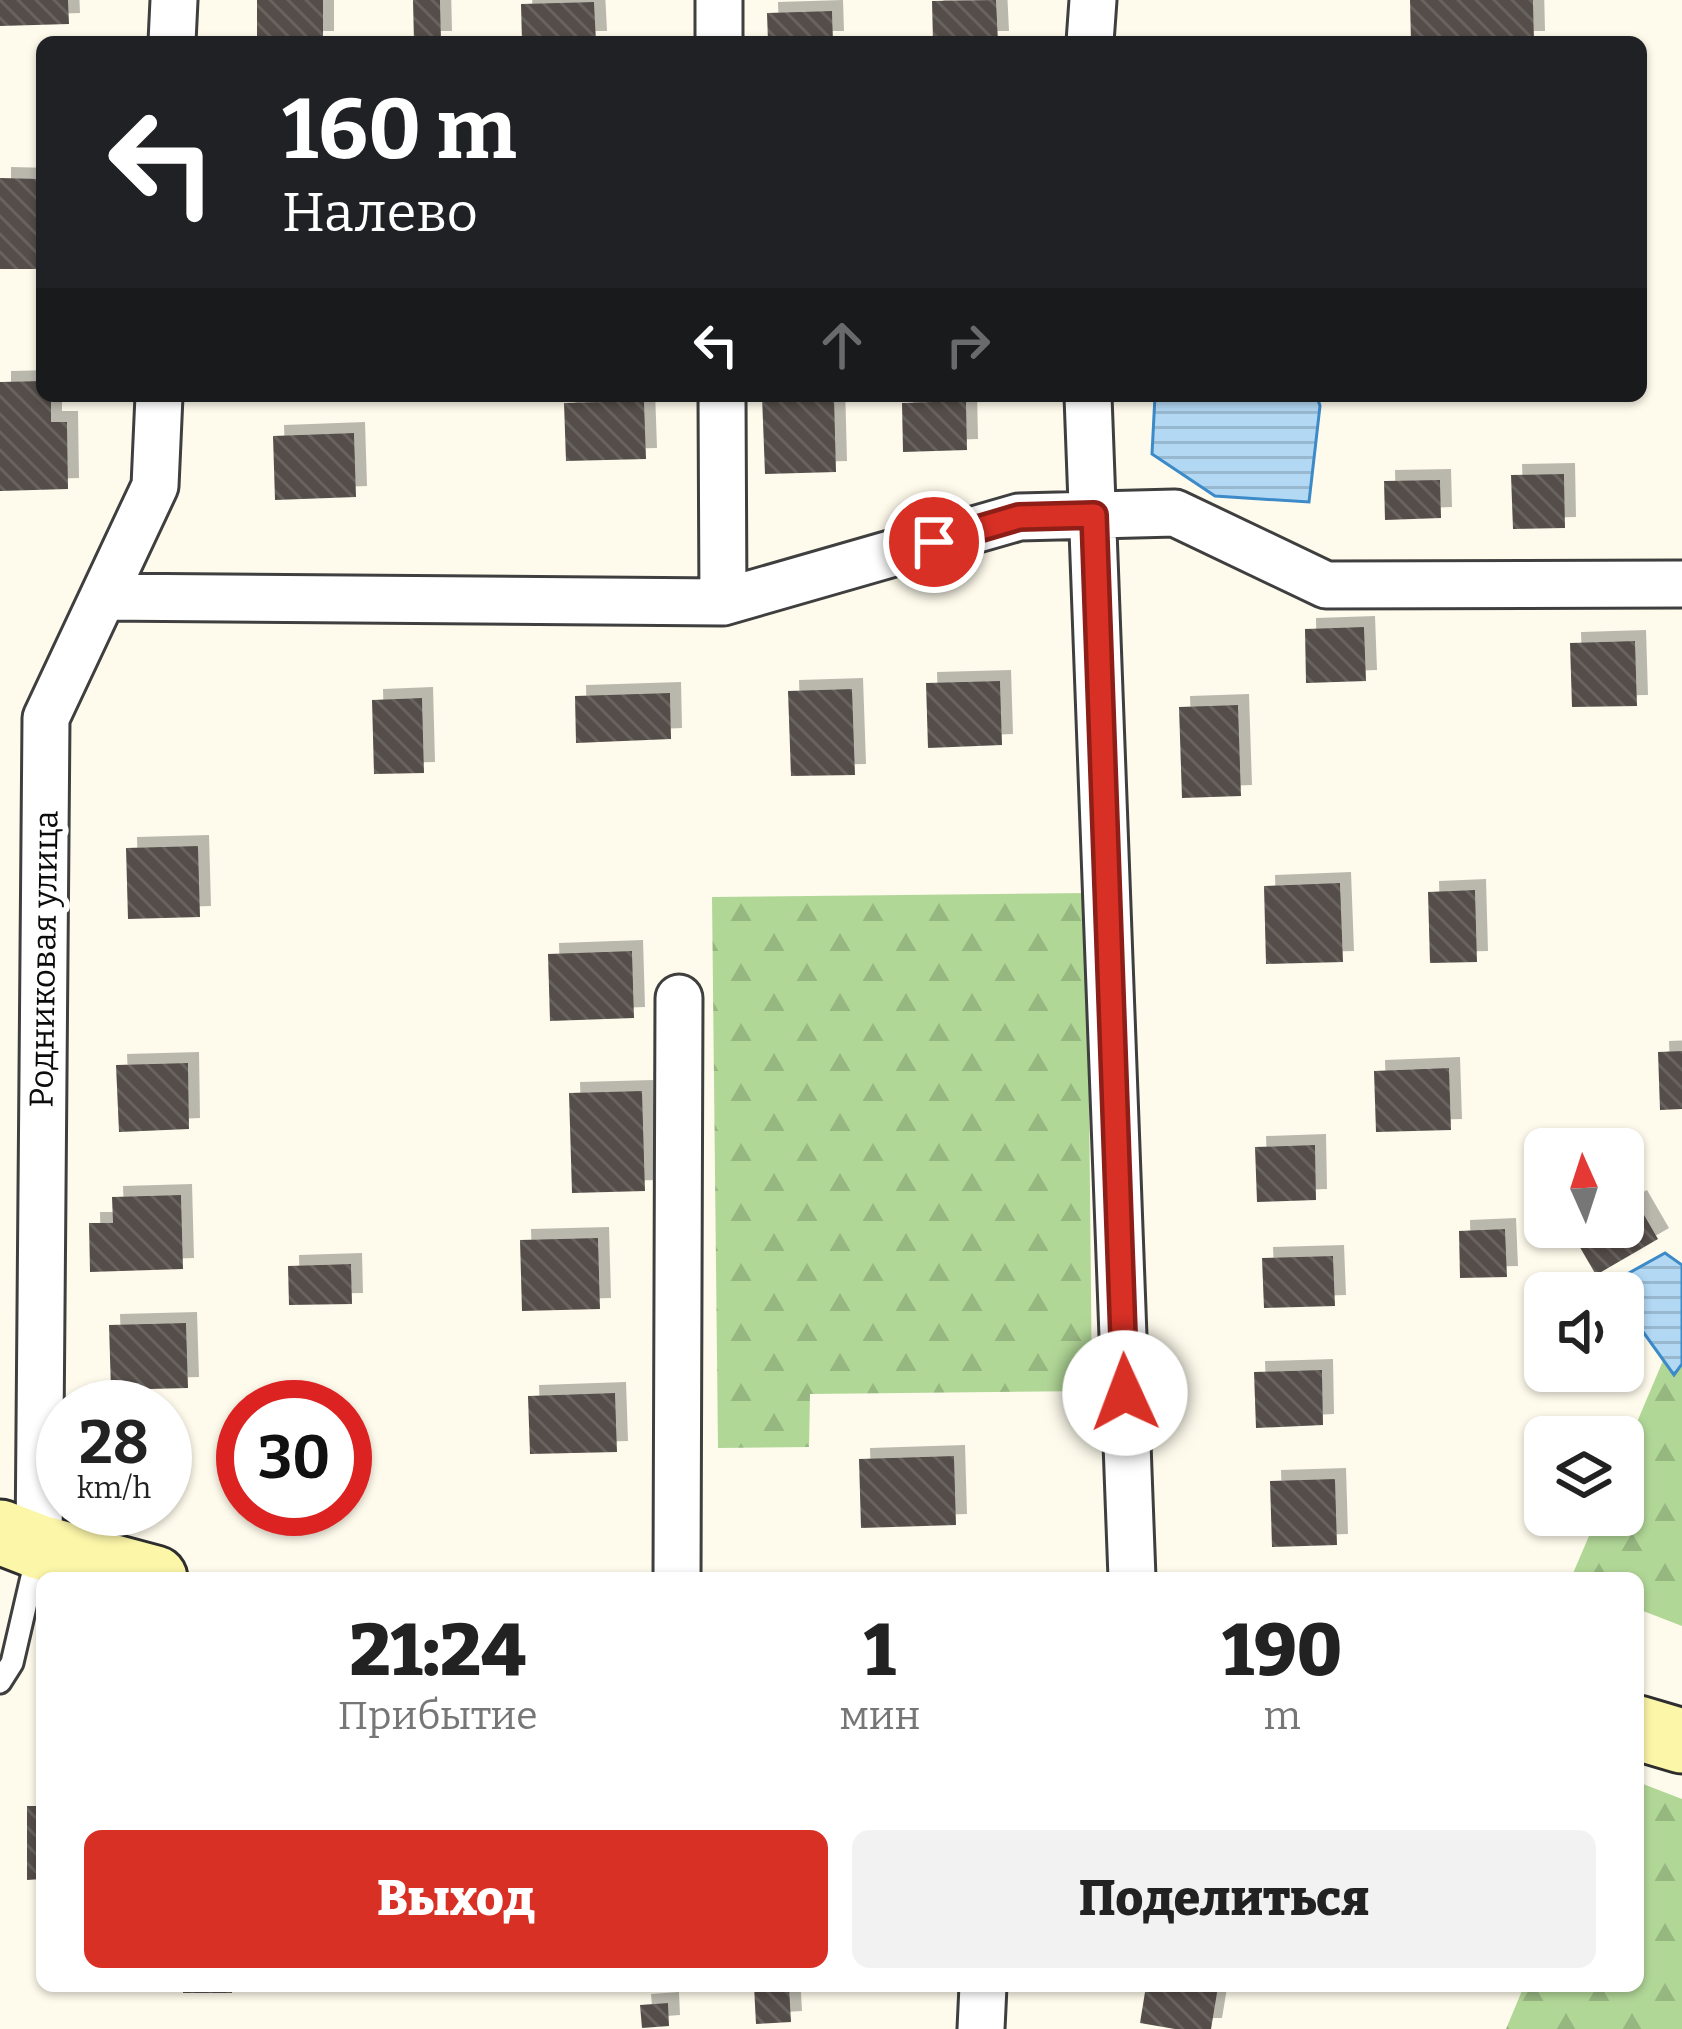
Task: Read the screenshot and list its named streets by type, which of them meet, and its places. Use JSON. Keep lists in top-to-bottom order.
{
  "streets": {
    "street": ["Родниковая улица"]
  },
  "north": "top",
  "page": {
    "turn": ["160 m", "Налево"],
    "speed": "28 km/h",
    "limit": "30",
    "eta": [
      "21:24",
      "Прибытие",
      "1",
      "мин",
      "190",
      "m"
    ],
    "buttons": ["Выход", "Поделиться"]
  }
}
